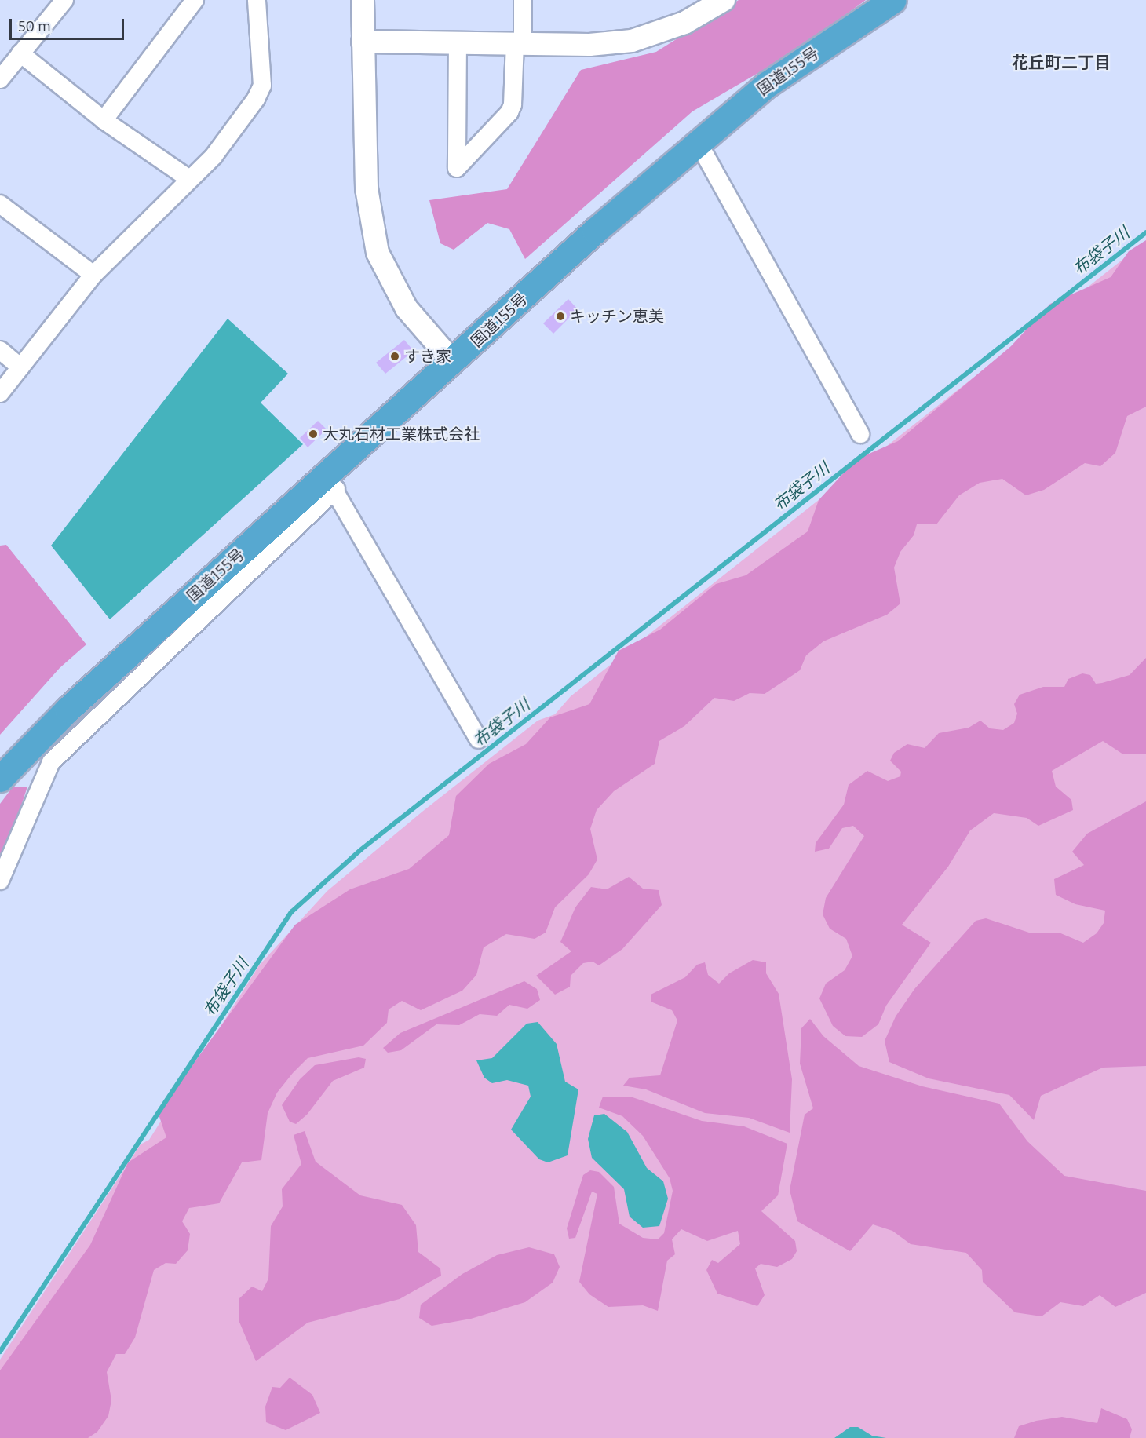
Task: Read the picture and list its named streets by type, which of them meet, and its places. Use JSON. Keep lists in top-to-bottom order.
{
  "streets": {
    "highway": ["国道155号"]
  },
  "districts": ["花丘町二丁目"],
  "water": ["布袋子川"],
  "places": ["キッチン恵美", "すき家", "大丸石材工業株式会社"],
  "scale_bar": "50 m"
}
